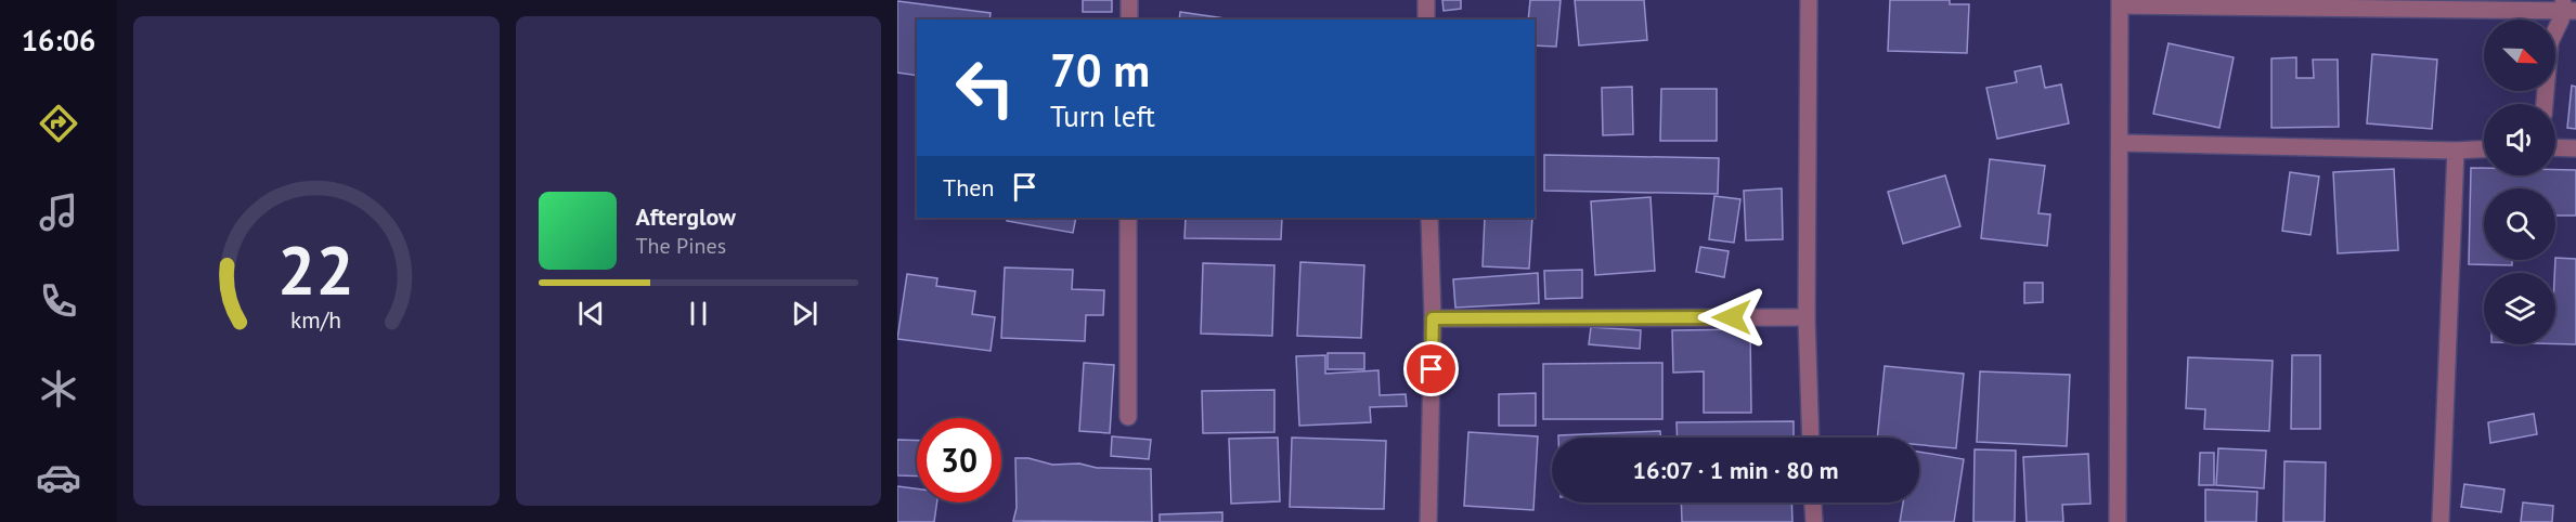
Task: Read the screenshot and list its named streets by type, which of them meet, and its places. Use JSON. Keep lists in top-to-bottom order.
{
  "north": "bottom right",
  "page": {
    "tabs": "16:06",
    "turn": ["70 m", "Turn left"],
    "then": "Then",
    "song": ["Afterglow", "The Pines"],
    "limit": "30",
    "trip": "16:07 · 1 min · 80 m",
    "gauge": ["22", "km/h"]
  }
}
